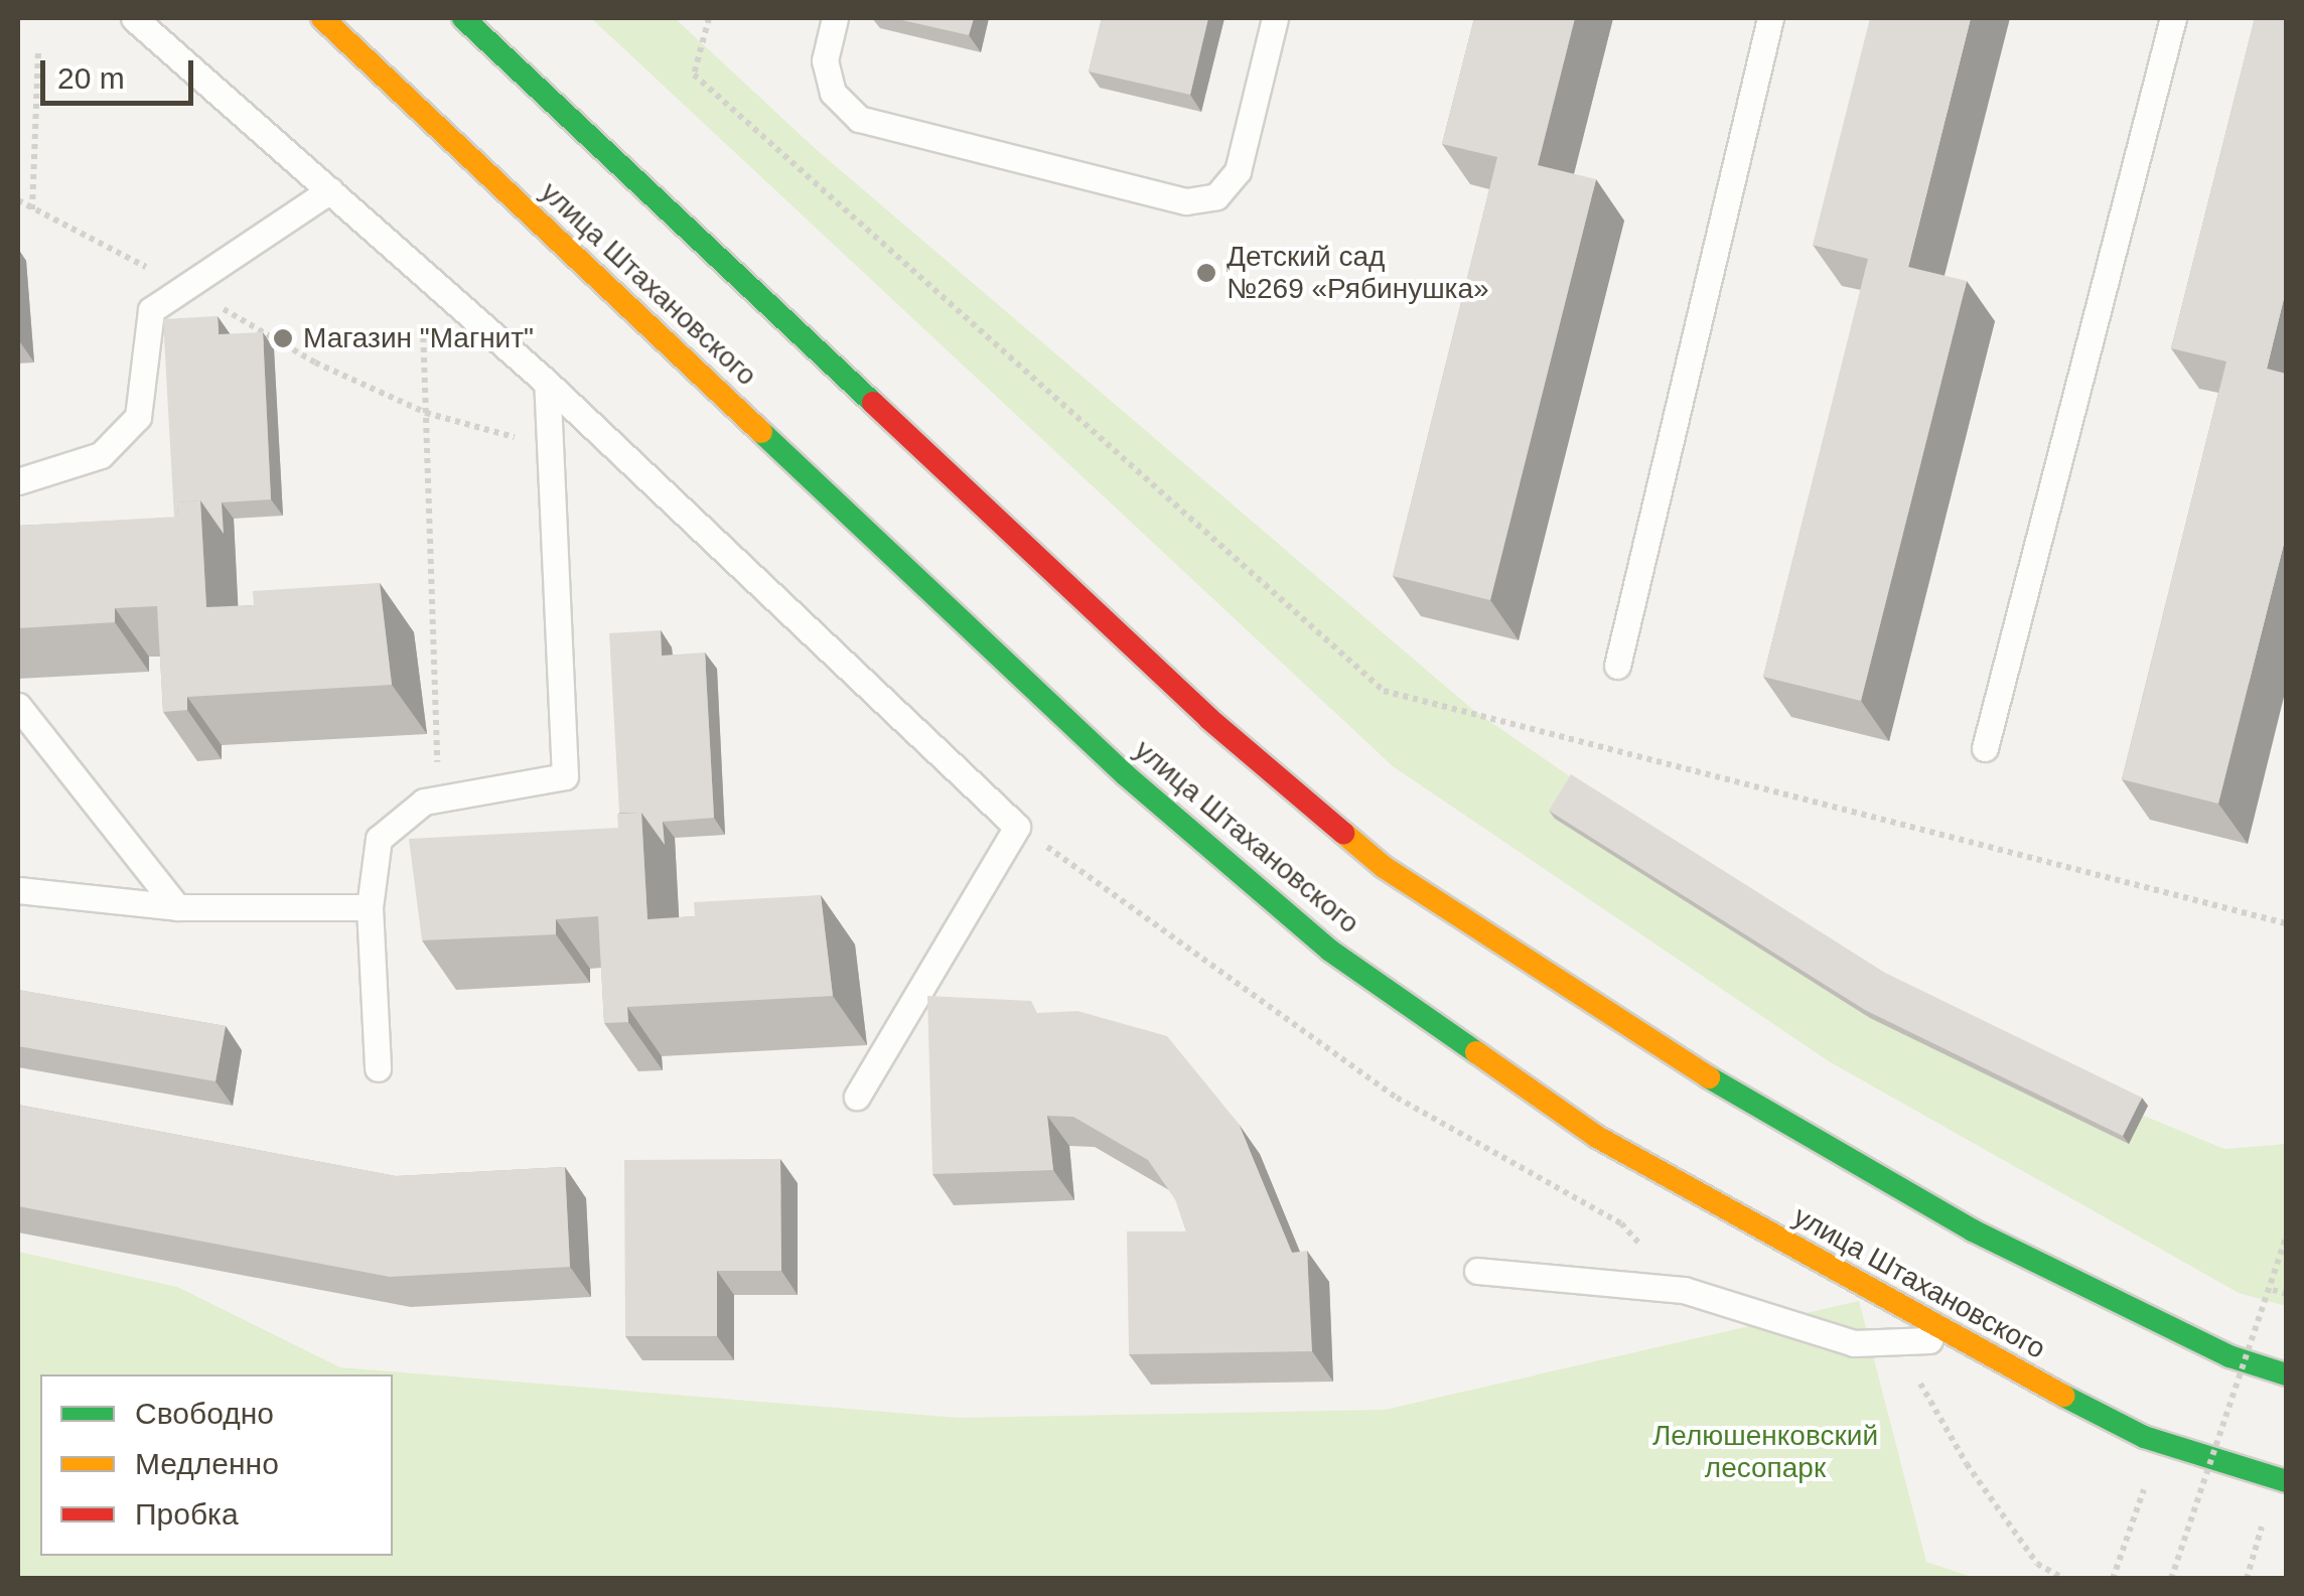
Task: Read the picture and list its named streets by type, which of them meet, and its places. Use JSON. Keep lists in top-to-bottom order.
{
  "streets": {
    "main road": ["улица Штахановского"]
  },
  "parks": ["Лелюшенковский лесопарк"],
  "places": ["Детский сад №269 «Рябинушка»", "Магазин \"Магнит\""],
  "legend": ["Свободно", "Медленно", "Пробка"],
  "scale_bar": "20 m"
}
